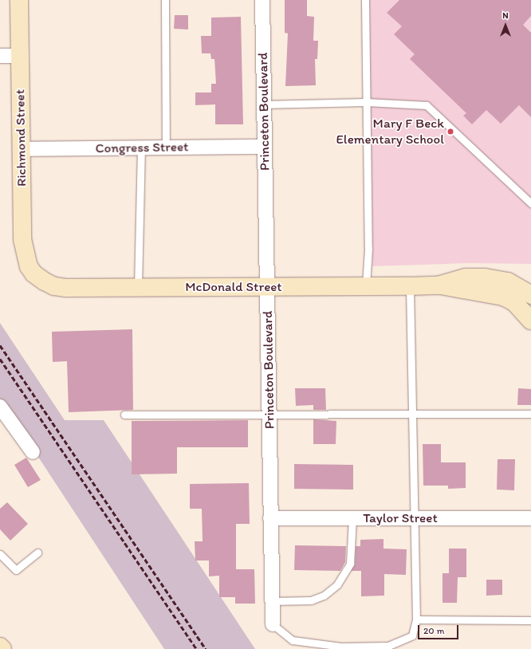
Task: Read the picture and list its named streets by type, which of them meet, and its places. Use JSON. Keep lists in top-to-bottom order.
{
  "streets": {
    "street": [
      "Princeton Boulevard",
      "Richmond Street",
      "Congress Street",
      "McDonald Street",
      "Taylor Street"
    ]
  },
  "crossings": [
    ["Princeton Boulevard", "Congress Street"],
    ["Princeton Boulevard", "McDonald Street"],
    ["Princeton Boulevard", "Taylor Street"],
    ["Richmond Street", "Congress Street"],
    ["Richmond Street", "McDonald Street"]
  ],
  "places": ["Mary F Beck Elementary School"],
  "scale_bar": "20 m",
  "north": "top"
}
